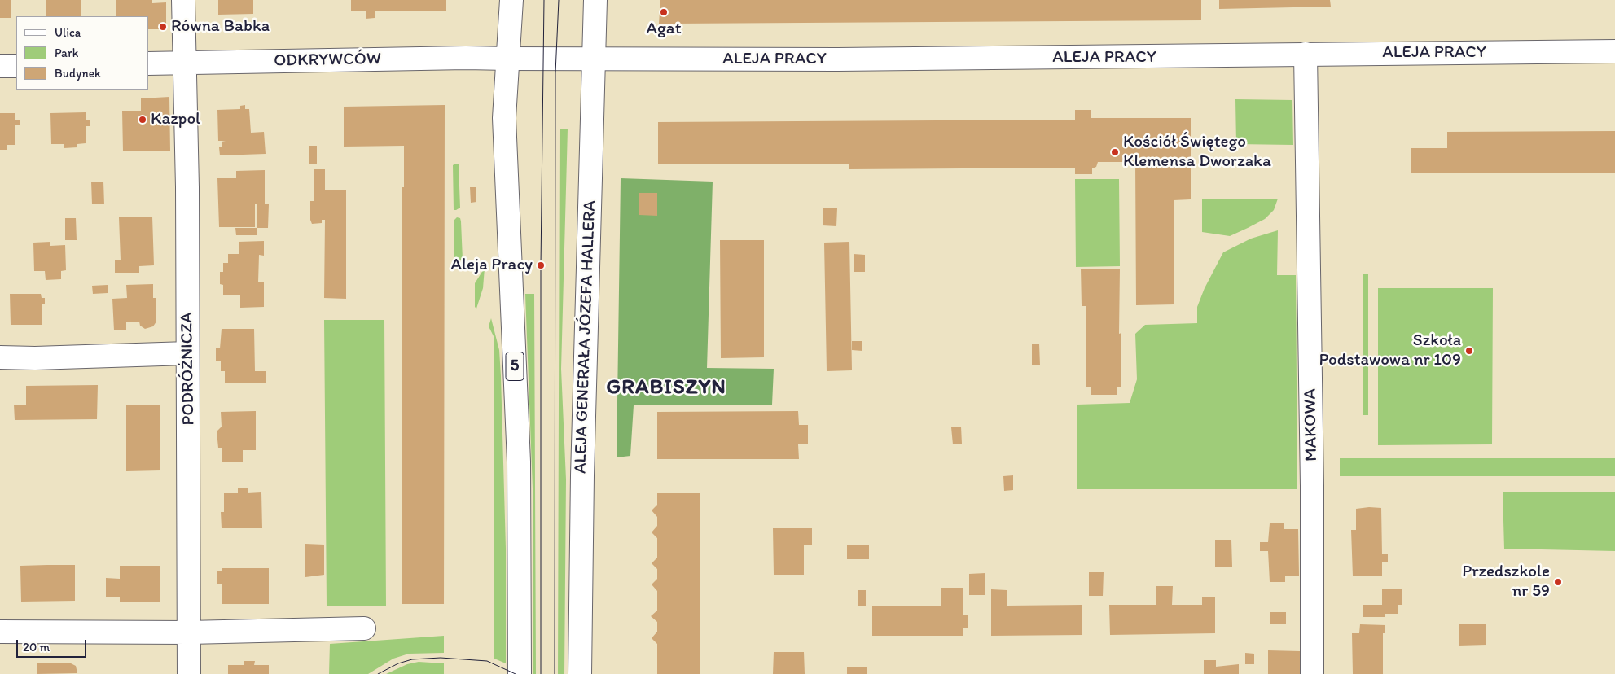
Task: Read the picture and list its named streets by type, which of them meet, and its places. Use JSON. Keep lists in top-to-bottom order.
{
  "streets": {
    "street": [
      "ALEJA PRACY",
      "ODKRYWCÓW",
      "ALEJA GENERAŁA JÓZEFA HALLERA",
      "5",
      "PODRÓŻNICZA",
      "MAKOWA"
    ]
  },
  "crossings": [
    ["ALEJA PRACY", "ODKRYWCÓW"],
    ["ALEJA PRACY", "ALEJA GENERAŁA JÓZEFA HALLERA"],
    ["ALEJA PRACY", "5"],
    ["ALEJA PRACY", "MAKOWA"],
    ["ODKRYWCÓW", "5"],
    ["ODKRYWCÓW", "PODRÓŻNICZA"]
  ],
  "districts": ["GRABISZYN"],
  "places": [
    "Agat",
    "Równa Babka",
    "Kazpol",
    "Kościół Świętego Klemensa Dworzaka",
    "Aleja Pracy",
    "Szkoła Podstawowa nr 109",
    "Przedszkole nr 59"
  ],
  "legend": ["Ulica", "Park", "Budynek"],
  "scale_bar": "20 m"
}
